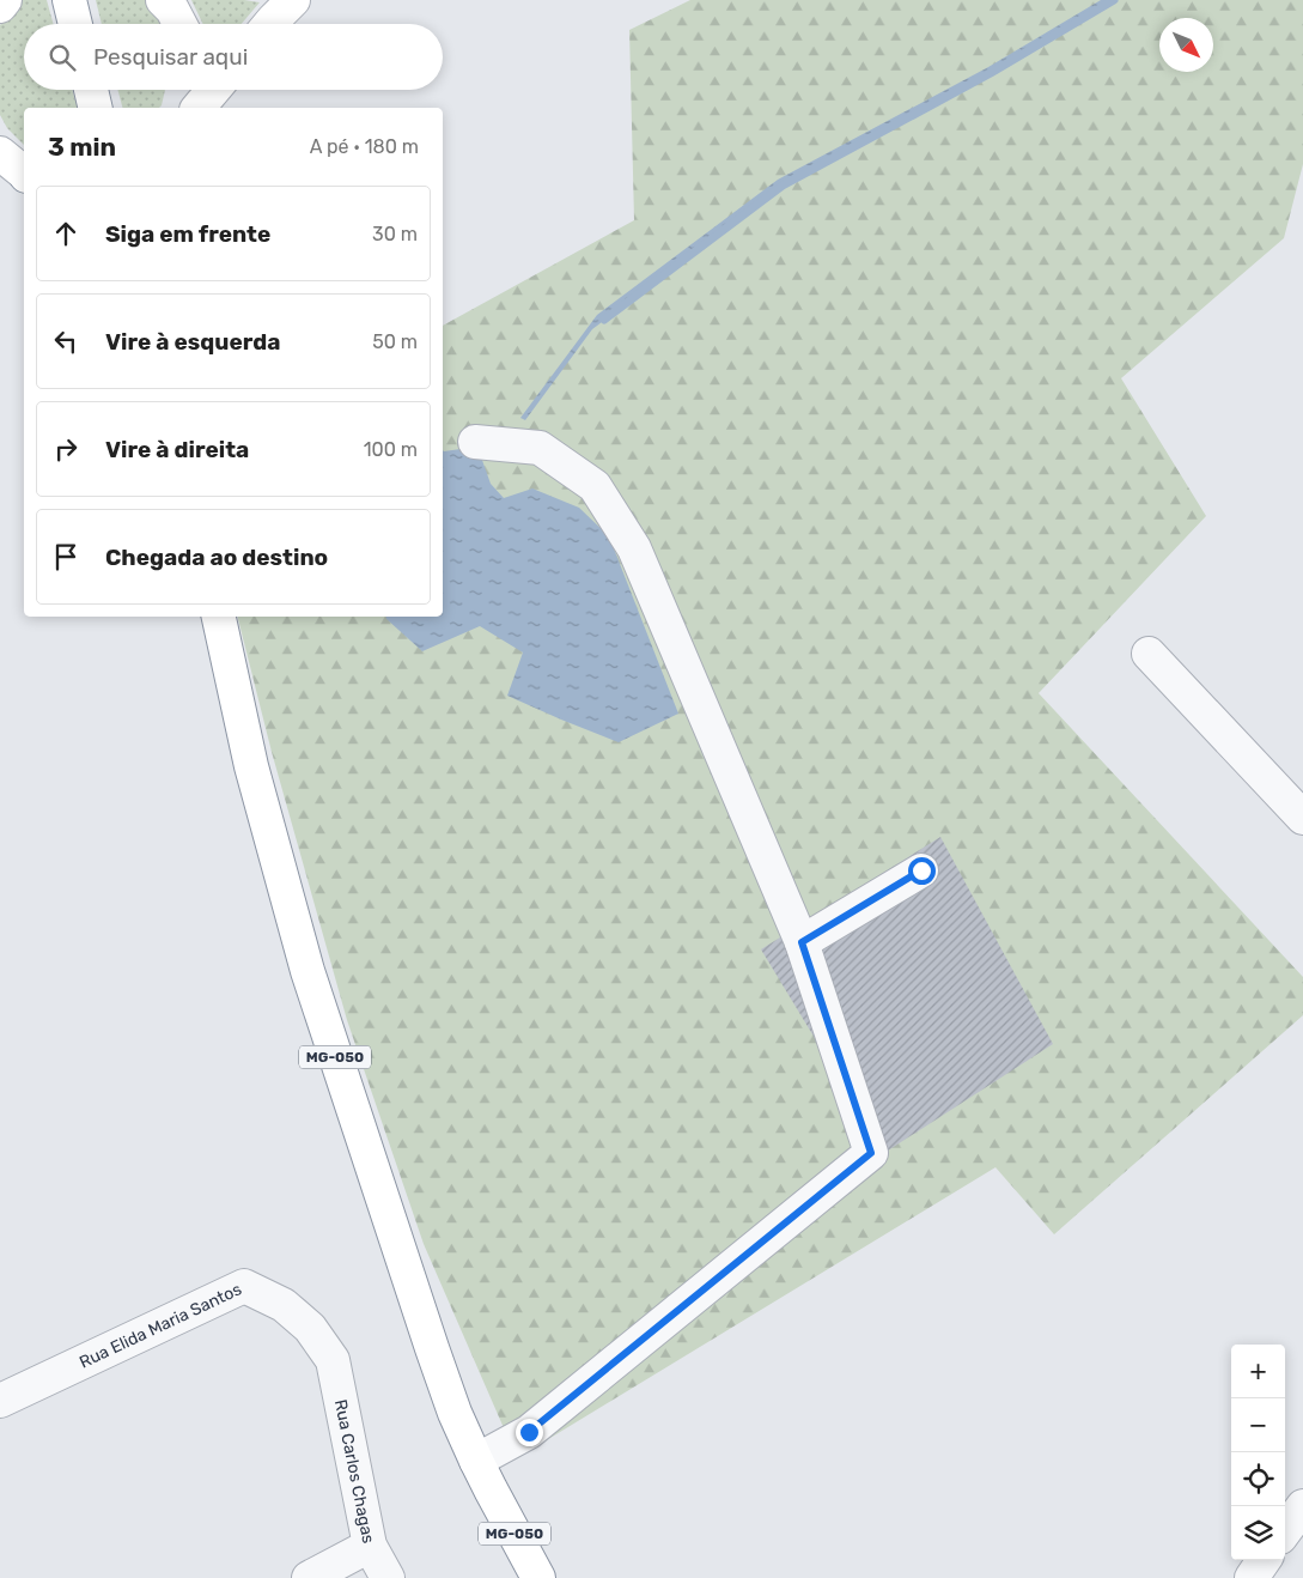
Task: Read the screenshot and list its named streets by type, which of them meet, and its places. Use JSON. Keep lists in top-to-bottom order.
{
  "streets": {
    "main road": ["MG-050"],
    "street": ["Rua Elida Maria Santos", "Rua Carlos Chagas"]
  },
  "crossings": [
    ["Rua Elida Maria Santos", "Rua Carlos Chagas"]
  ],
  "north": "bottom right",
  "page": {
    "search": "Pesquisar aqui",
    "heading": ["3 min", "A pé · 180 m"],
    "list": [
      ["Siga em frente", "30 m"],
      ["Vire à esquerda", "50 m"],
      ["Vire à direita", "100 m"],
      "Chegada ao destino"
    ],
    "map_buttons": ["+", "−"]
  }
}
